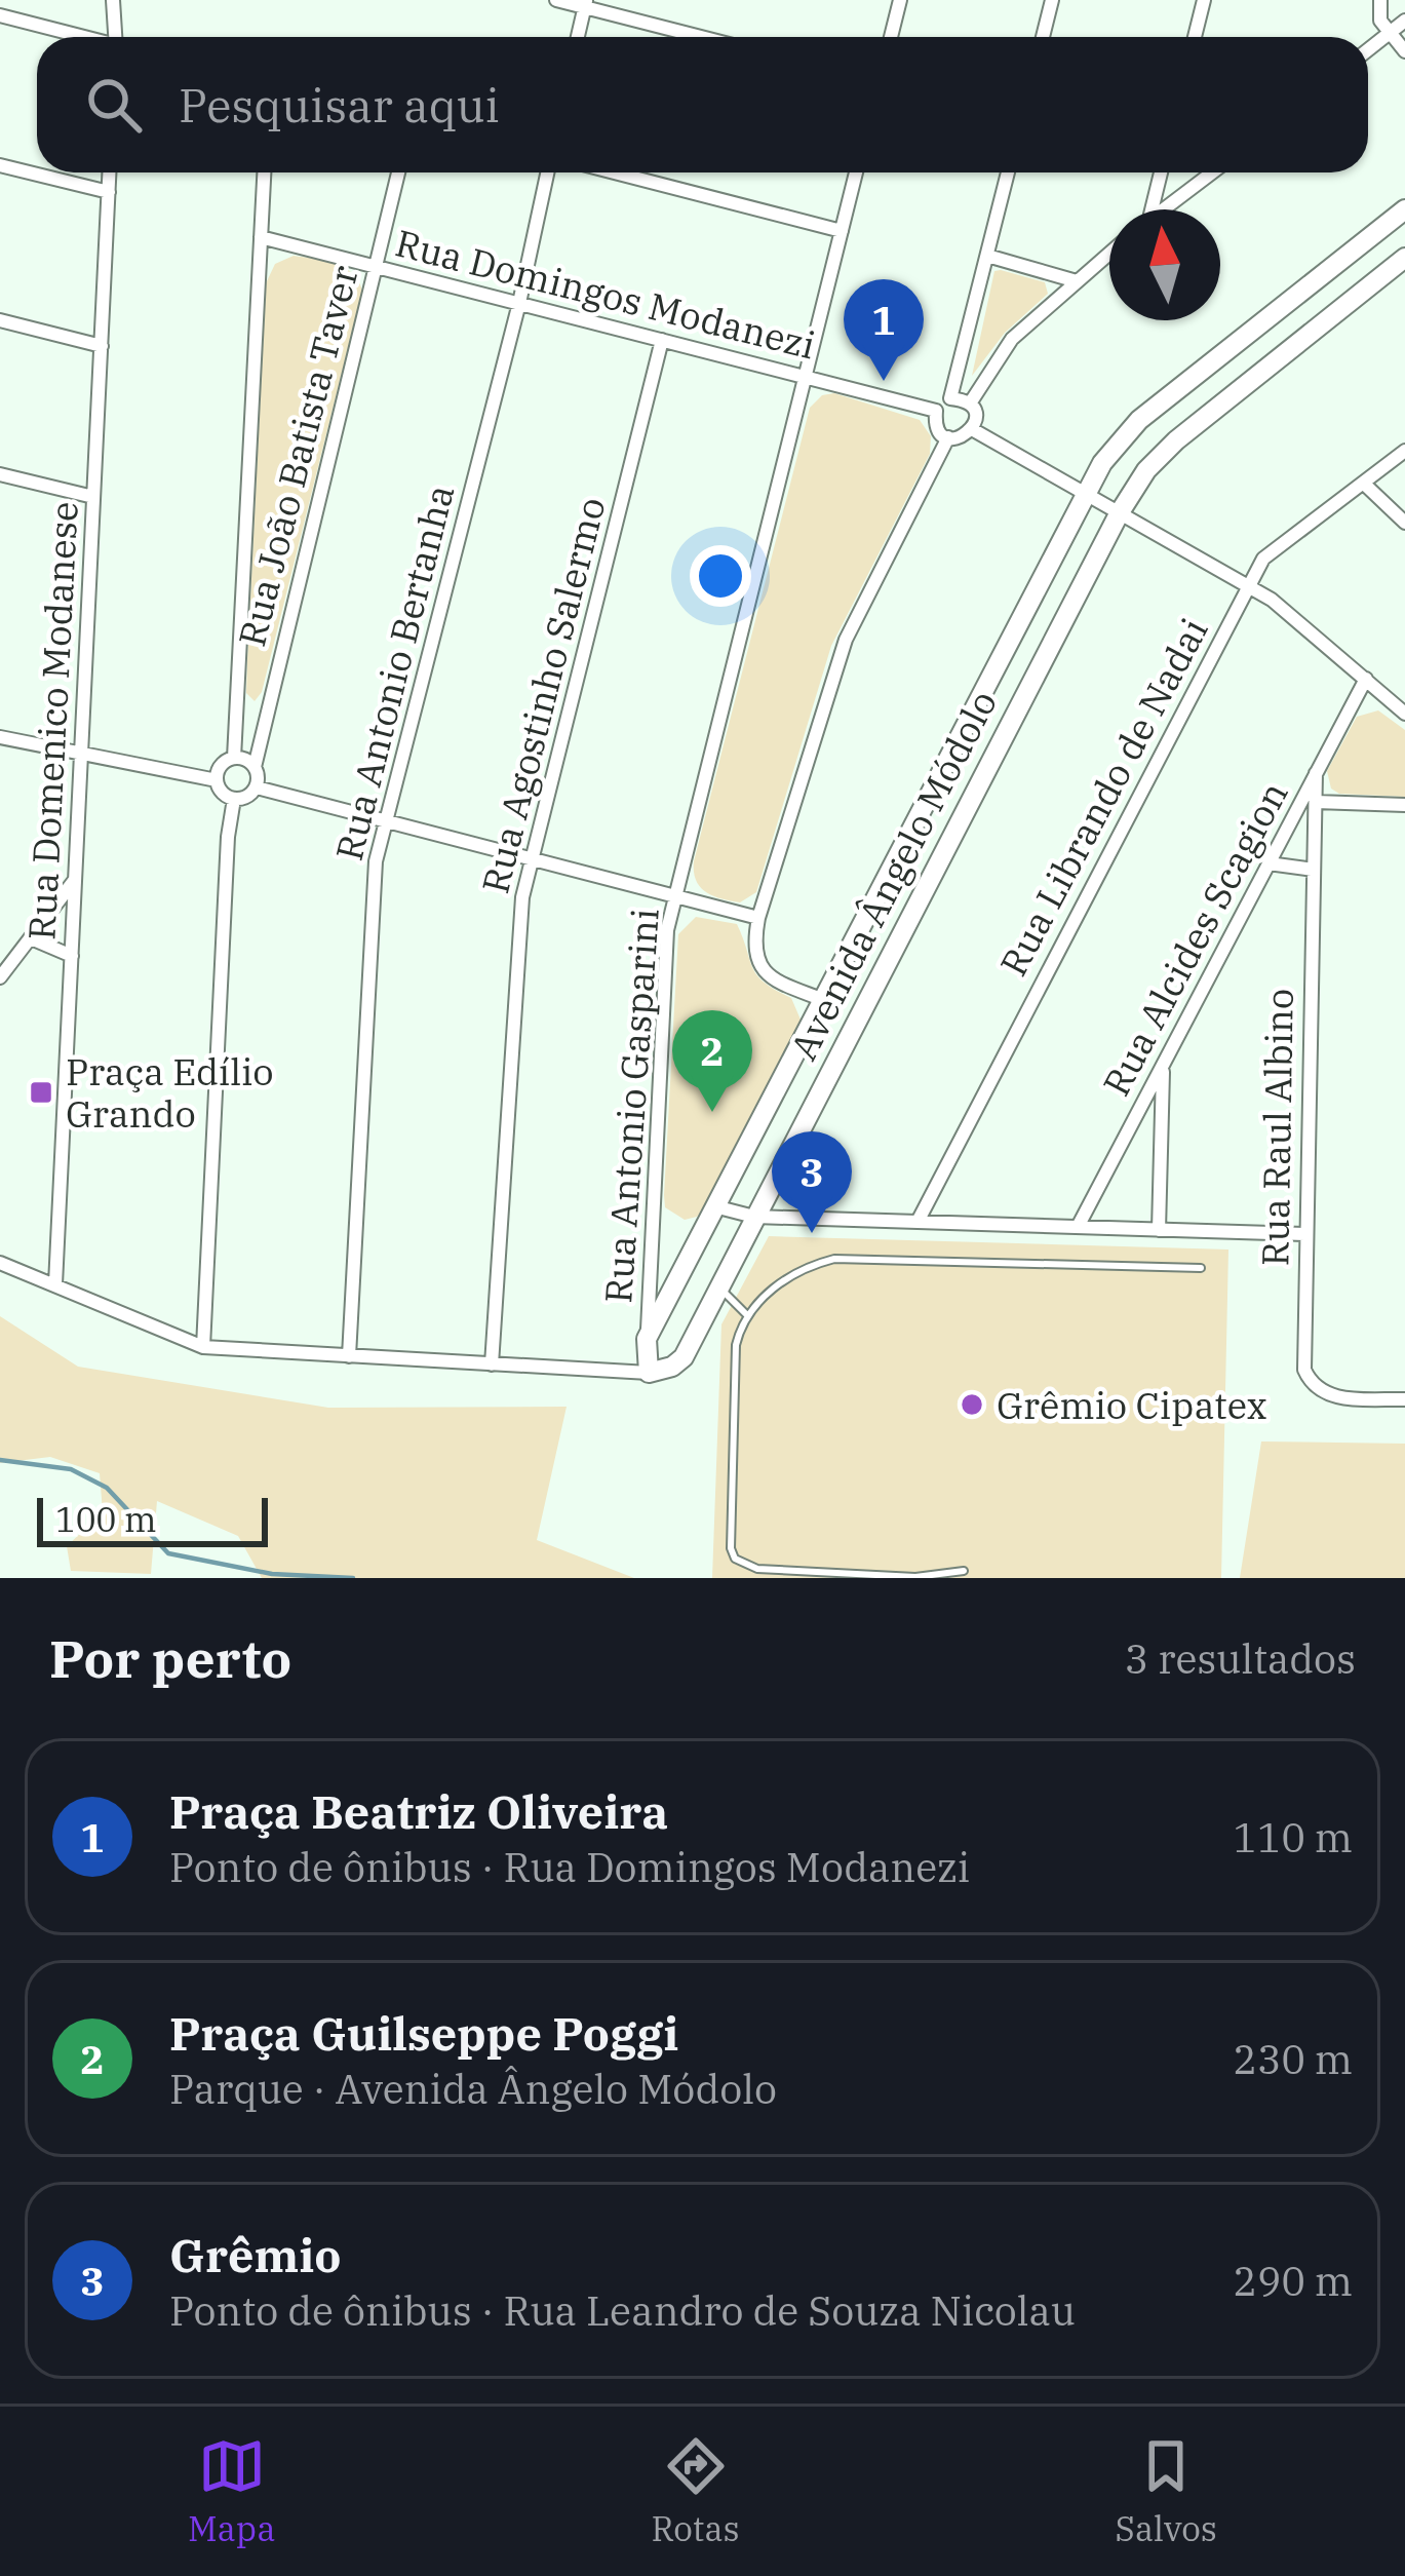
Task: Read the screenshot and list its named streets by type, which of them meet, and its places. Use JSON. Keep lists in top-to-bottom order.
{
  "streets": {
    "street": [
      "Rua Domingos Modanezi",
      "Rua João Batista Taver",
      "Rua Antonio Bertanha",
      "Rua Agostinho Salermo",
      "Rua Domenico Modanese",
      "Rua Librando de Nadai",
      "Avenida Ângelo Módolo",
      "Rua Alcides Scagion",
      "Rua Antonio Gasparini",
      "Rua Raul Albino"
    ]
  },
  "crossings": [
    ["Rua Domingos Modanezi", "Rua João Batista Taver"],
    ["Rua Domingos Modanezi", "Rua Antonio Bertanha"],
    ["Rua Domingos Modanezi", "Rua Agostinho Salermo"],
    ["Rua Domingos Modanezi", "Rua Antonio Gasparini"],
    ["Avenida Ângelo Módolo", "Rua Antonio Gasparini"],
    ["Rua Alcides Scagion", "Rua Raul Albino"]
  ],
  "places": {
    "transit": ["Praça Edílio Grando"],
    "other": ["Grêmio Cipatex"]
  },
  "scale_bar": "100 m",
  "north": "top",
  "page": {
    "search": "Pesquisar aqui",
    "pins": ["1", "2", "3"],
    "scale": "100 m",
    "heading": ["Por perto", "3 resultados"],
    "list": [
      {
        "mark": "1",
        "name": "Praça Beatriz Oliveira",
        "note": "Ponto de ônibus · Rua Domingos Modanezi",
        "value": "110 m"
      },
      {
        "mark": "2",
        "name": "Praça Guilseppe Poggi",
        "note": "Parque · Avenida Ângelo Módolo",
        "value": "230 m"
      },
      {
        "mark": "3",
        "name": "Grêmio",
        "note": "Ponto de ônibus · Rua Leandro de Souza Nicolau",
        "value": "290 m"
      }
    ],
    "nav": ["Mapa", "Rotas", "Salvos"]
  }
}
